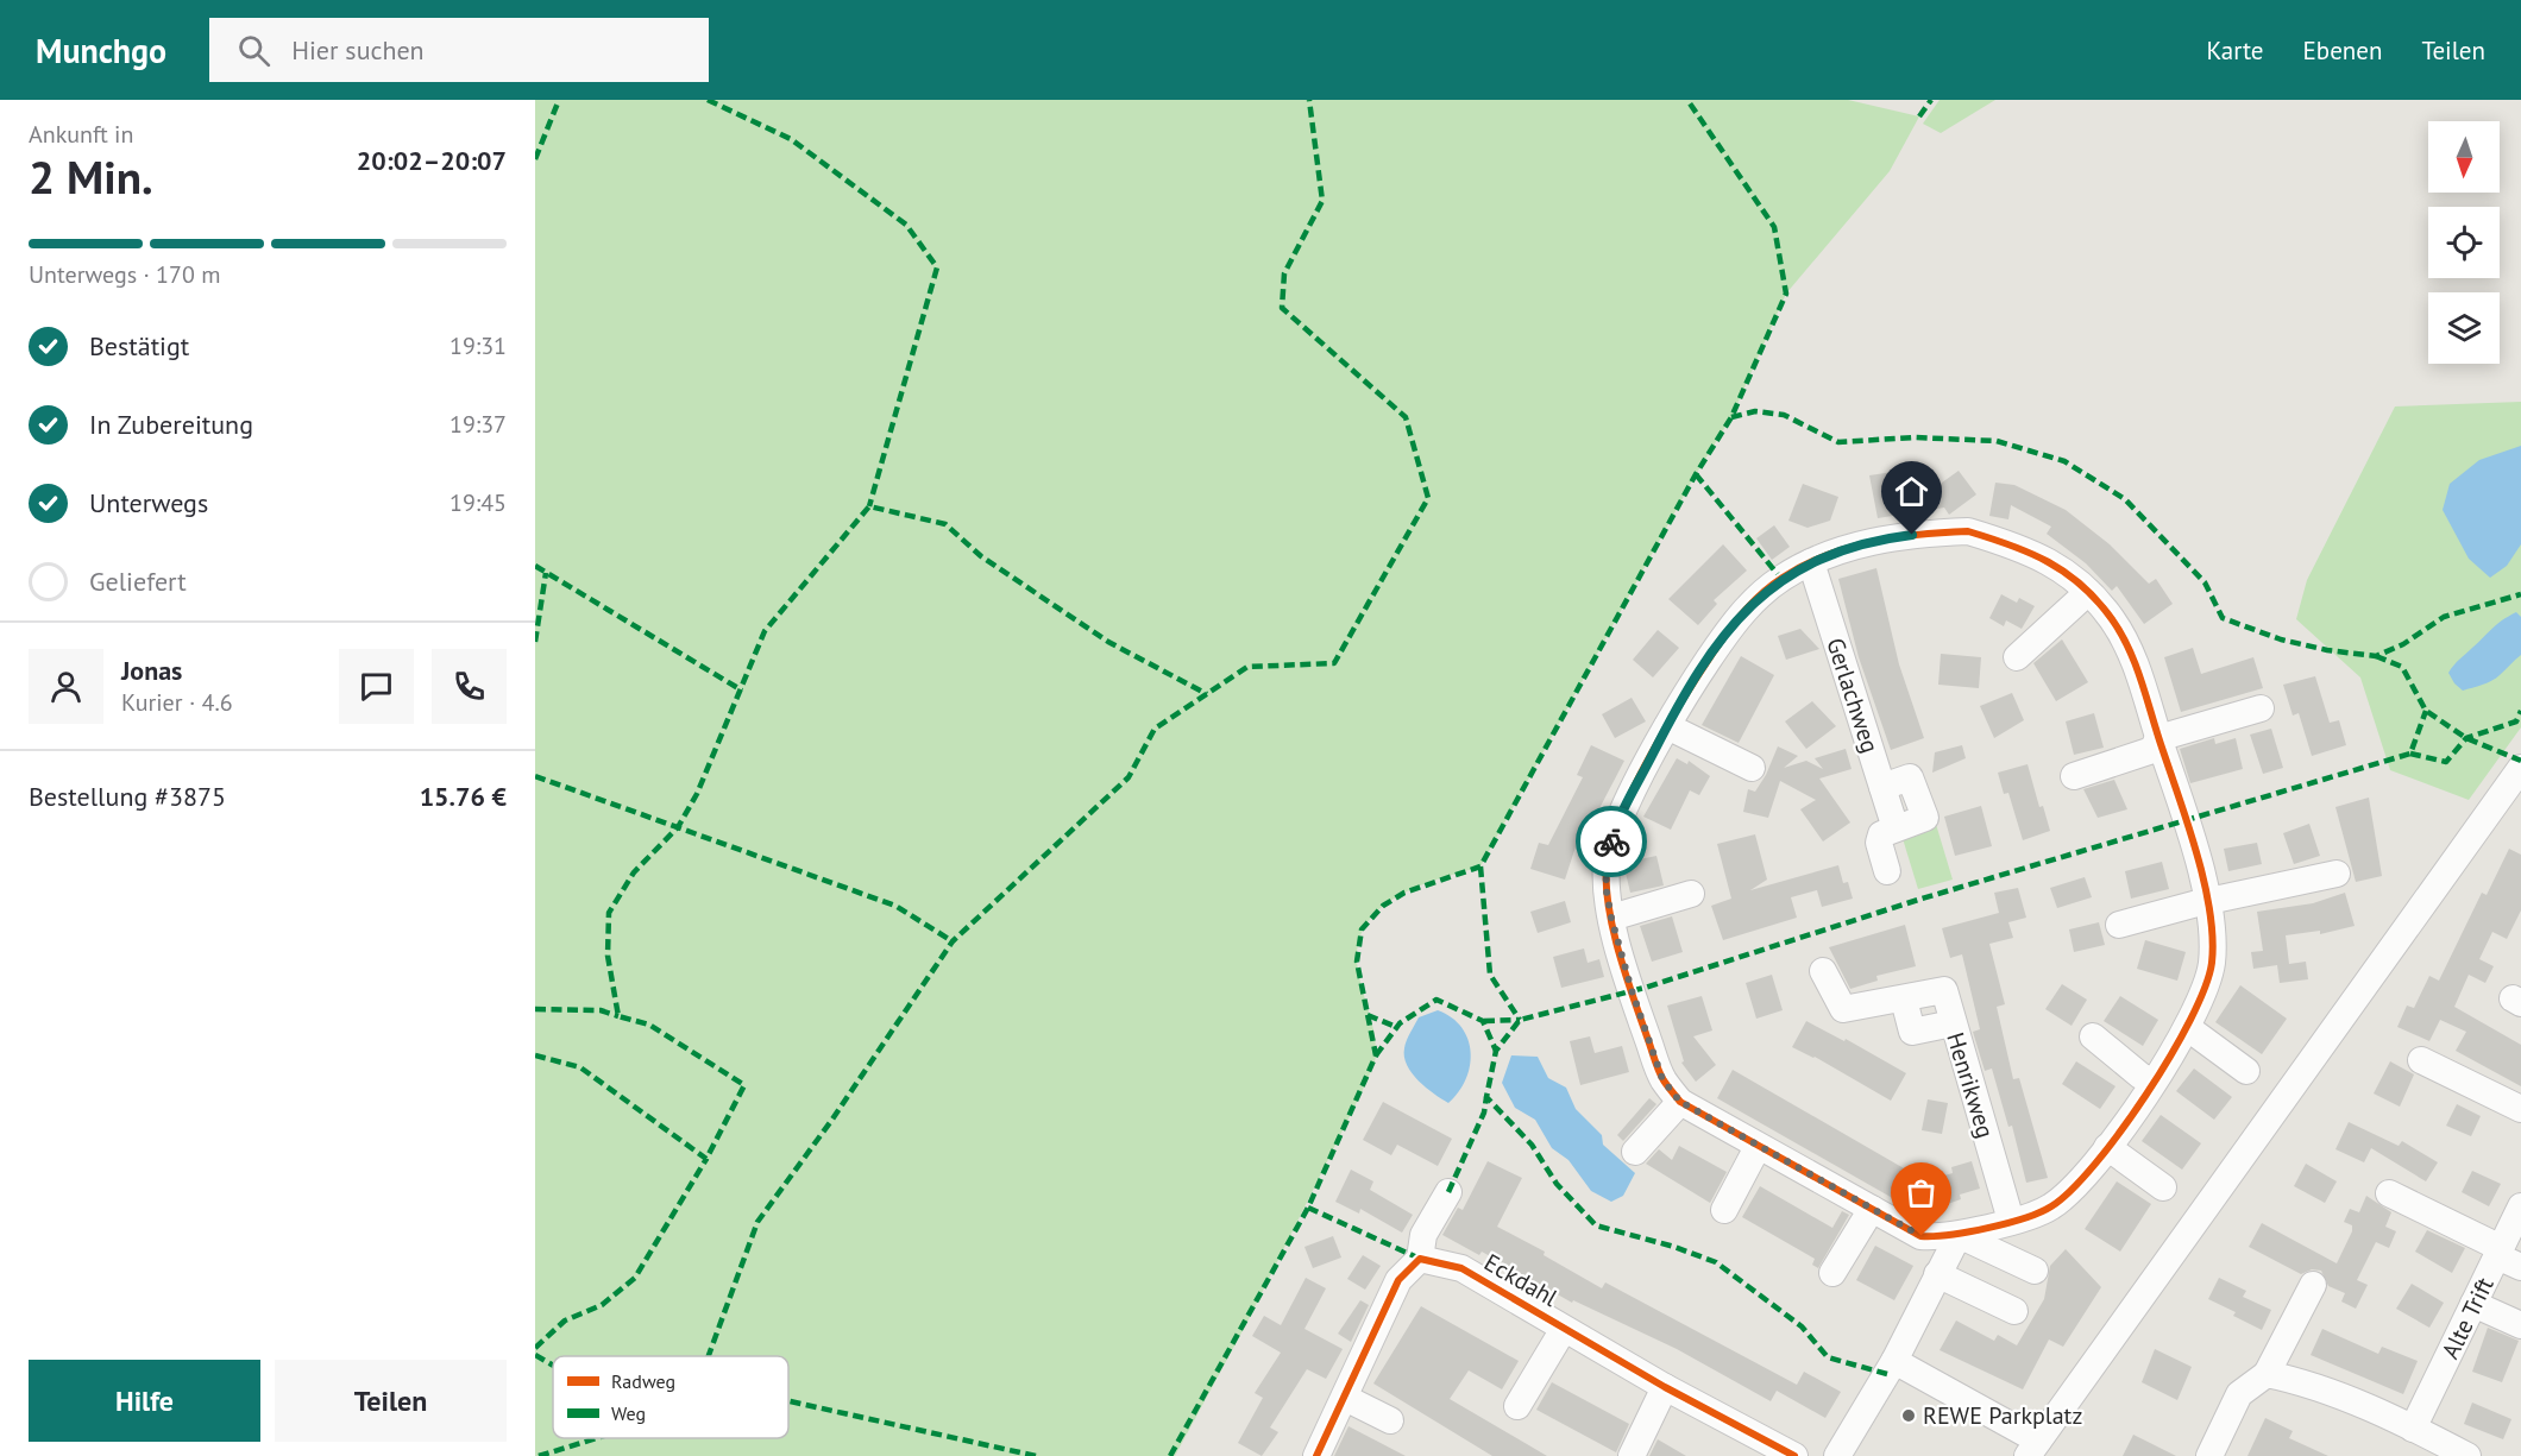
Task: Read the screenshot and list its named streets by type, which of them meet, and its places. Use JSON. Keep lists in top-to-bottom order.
{
  "streets": {
    "street": [
      "Gerlachweg",
      "Henrikweg",
      "Eckdahl",
      "Alte Trift"
    ]
  },
  "places": ["REWE Parkplatz"],
  "legend": ["Radweg", "Weg"],
  "north": "bottom",
  "page": {
    "header": "Munchgo",
    "search": "Hier suchen",
    "nav": ["Karte", "Ebenen", "Teilen"],
    "heading": ["2 Min.", "Ankunft in", "20:02–20:07"],
    "panel": [
      "Jonas",
      "Kurier · 4.6",
      "Bestellung #3875",
      "15.76 €"
    ],
    "bar": "Unterwegs · 170 m",
    "list": [
      ["Bestätigt", "19:31"],
      ["In Zubereitung", "19:37"],
      ["Unterwegs", "19:45"],
      "Geliefert"
    ],
    "buttons": ["Hilfe", "Teilen"]
  }
}
